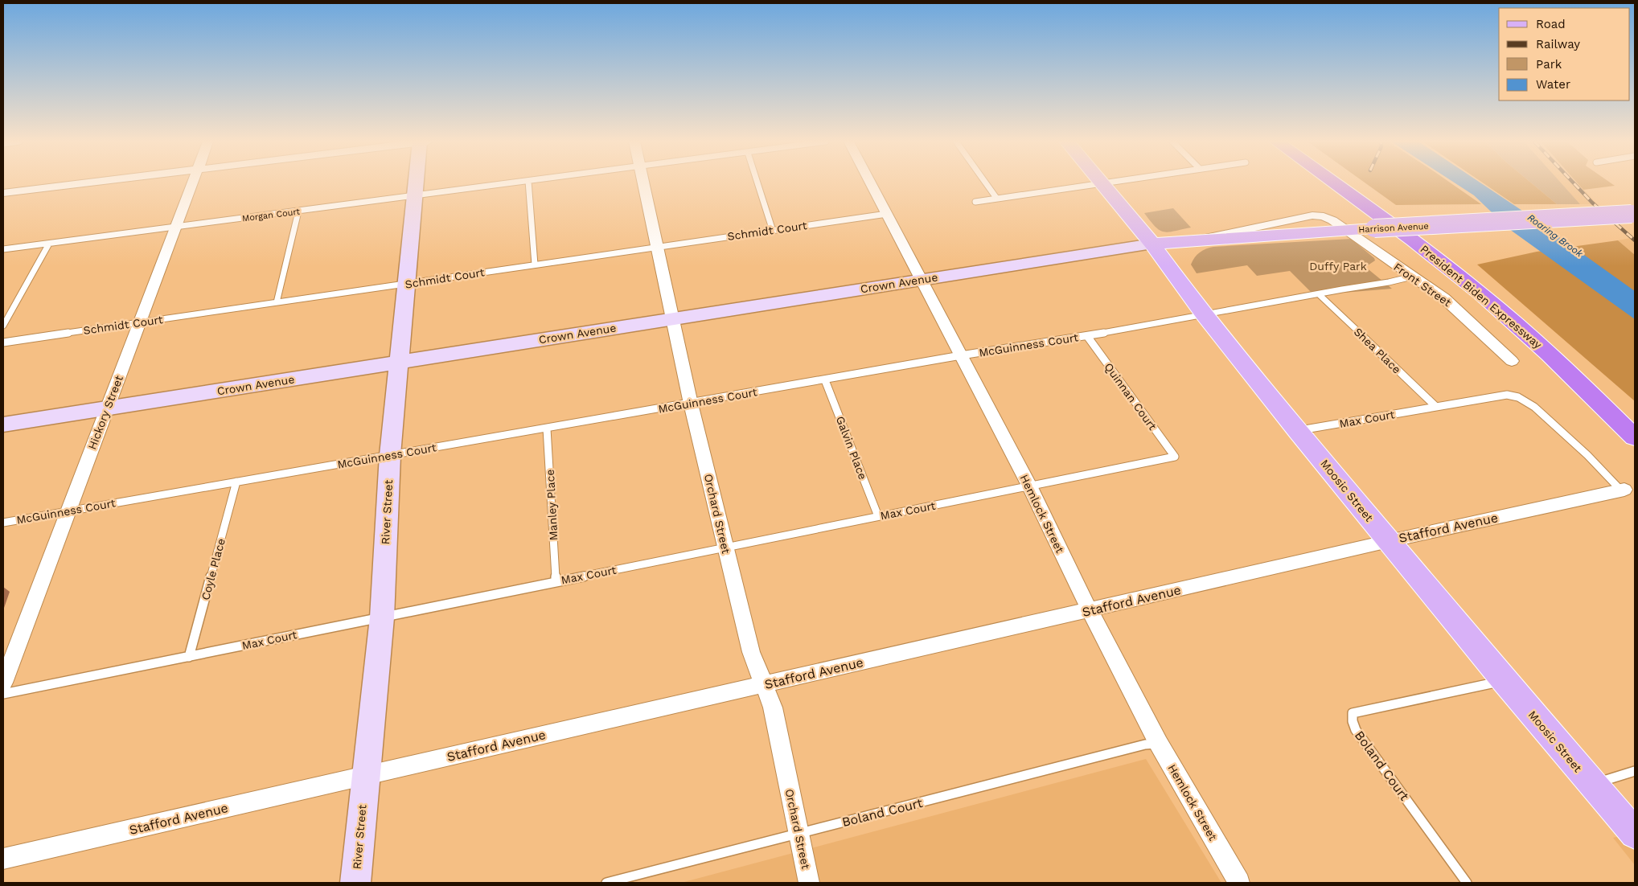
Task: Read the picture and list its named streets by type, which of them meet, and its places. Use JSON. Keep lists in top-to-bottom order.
{
  "streets": {
    "highway": ["President Biden Expressway"],
    "main road": [
      "Harrison Avenue",
      "Crown Avenue",
      "Moosic Street",
      "River Street"
    ],
    "street": [
      "Front Street",
      "Hickory Street",
      "Orchard Street",
      "Hemlock Street",
      "Stafford Avenue"
    ],
    "lane": [
      "Morgan Court",
      "Schmidt Court",
      "McGuinness Court",
      "Shea Place",
      "Quinnan Court",
      "Max Court",
      "Galvin Place",
      "Manley Place",
      "Coyle Place",
      "Boland Court"
    ]
  },
  "crossings": [
    ["Morgan Court", "Hickory Street"],
    ["Morgan Court", "River Street"],
    ["Harrison Avenue", "Crown Avenue"],
    ["Harrison Avenue", "Front Street"],
    ["Harrison Avenue", "Moosic Street"],
    ["Schmidt Court", "Hickory Street"],
    ["Schmidt Court", "River Street"],
    ["Schmidt Court", "Orchard Street"],
    ["Schmidt Court", "Hemlock Street"],
    ["Crown Avenue", "Hickory Street"],
    ["Crown Avenue", "Moosic Street"],
    ["Crown Avenue", "River Street"],
    ["Crown Avenue", "Orchard Street"],
    ["Crown Avenue", "Hemlock Street"],
    ["Front Street", "McGuinness Court"],
    ["McGuinness Court", "Shea Place"],
    ["McGuinness Court", "Quinnan Court"],
    ["McGuinness Court", "Hickory Street"],
    ["McGuinness Court", "Galvin Place"],
    ["McGuinness Court", "Moosic Street"],
    ["McGuinness Court", "Manley Place"],
    ["McGuinness Court", "River Street"],
    ["McGuinness Court", "Orchard Street"],
    ["McGuinness Court", "Hemlock Street"],
    ["McGuinness Court", "Coyle Place"],
    ["Shea Place", "Max Court"],
    ["Quinnan Court", "Max Court"],
    ["Max Court", "Galvin Place"],
    ["Max Court", "Moosic Street"],
    ["Max Court", "Manley Place"],
    ["Max Court", "River Street"],
    ["Max Court", "Orchard Street"],
    ["Max Court", "Hemlock Street"],
    ["Max Court", "Stafford Avenue"],
    ["Max Court", "Coyle Place"],
    ["Moosic Street", "Stafford Avenue"],
    ["Moosic Street", "Boland Court"],
    ["River Street", "Stafford Avenue"],
    ["Orchard Street", "Stafford Avenue"],
    ["Orchard Street", "Boland Court"],
    ["Hemlock Street", "Stafford Avenue"],
    ["Hemlock Street", "Boland Court"]
  ],
  "water": ["Roaring Brook"],
  "parks": ["Duffy Park"],
  "legend": [
    "Road",
    "Railway",
    "Park",
    "Water"
  ]
}
